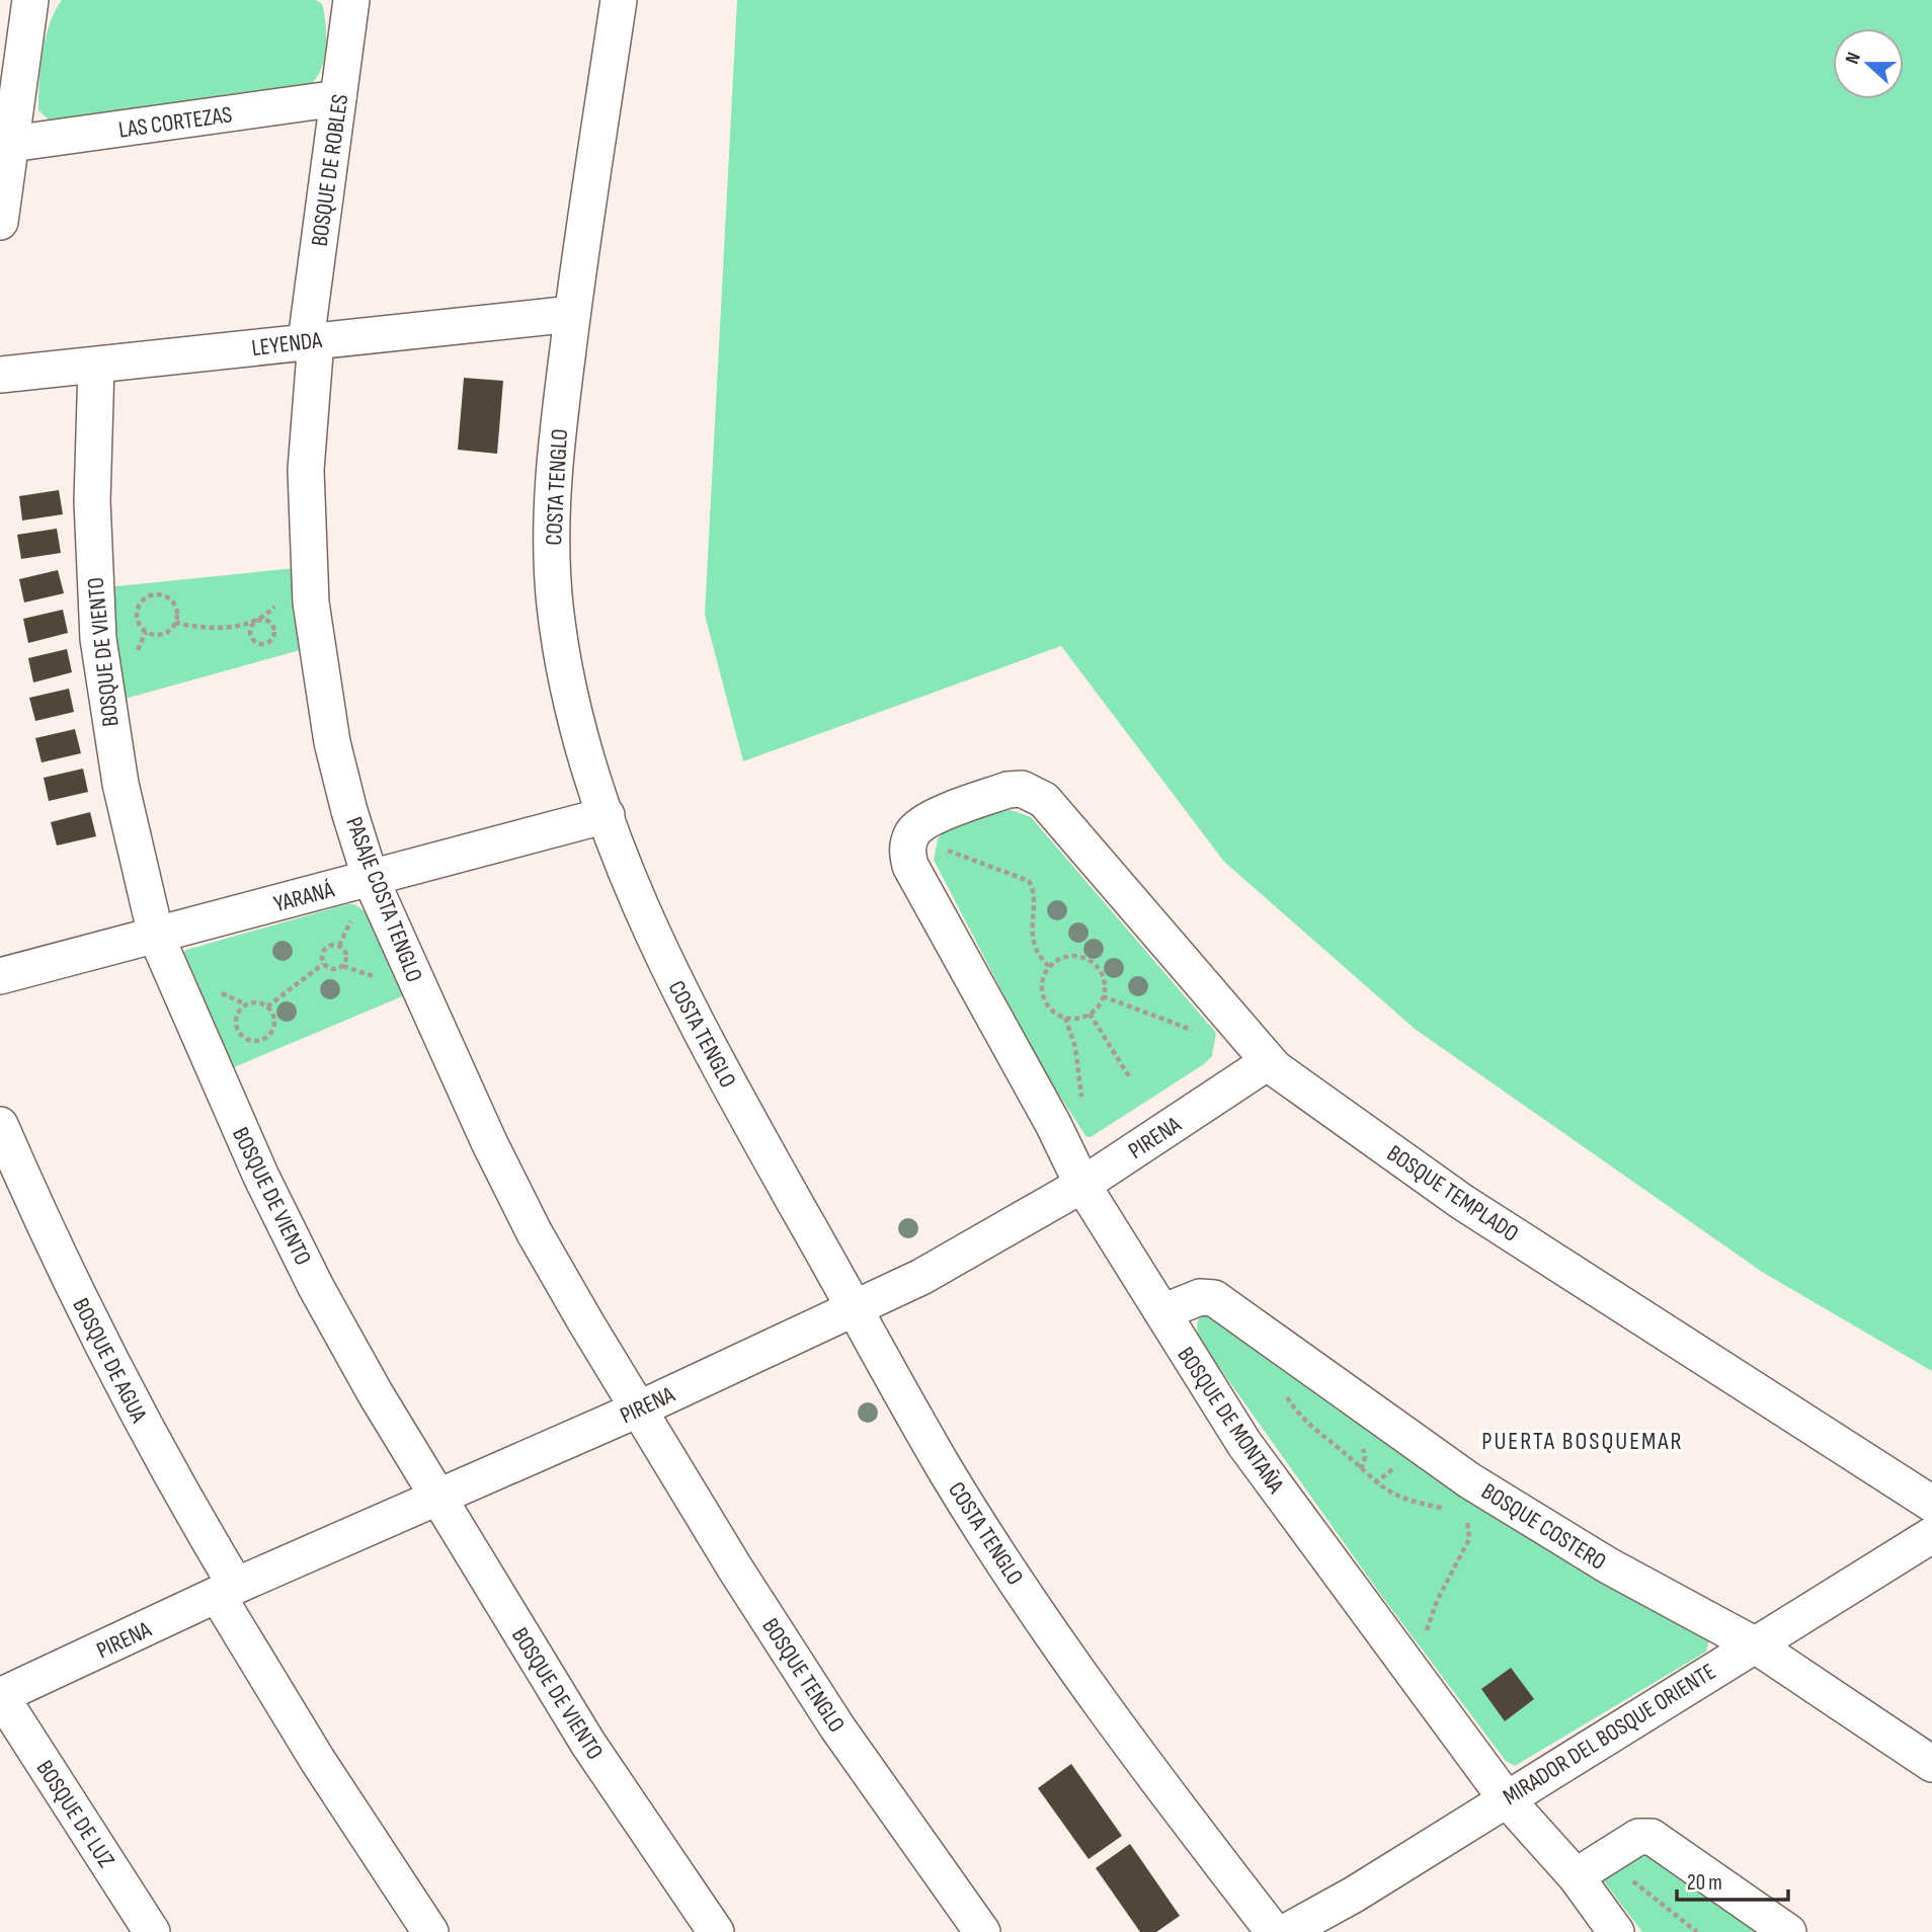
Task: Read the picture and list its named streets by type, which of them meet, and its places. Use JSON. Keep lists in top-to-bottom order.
{
  "streets": {
    "street": [
      "LAS CORTEZAS",
      "BOSQUE DE ROBLES",
      "LEYENDA",
      "COSTA TENGLO",
      "BOSQUE DE VIENTO",
      "YARANÁ",
      "PASAJE COSTA TENGLO",
      "PIRENA",
      "BOSQUE TEMPLADO",
      "BOSQUE DE AGUA",
      "BOSQUE DE MONTAÑA",
      "BOSQUE COSTERO",
      "BOSQUE TENGLO",
      "MIRADOR DEL BOSQUE ORIENTE",
      "BOSQUE DE LUZ"
    ]
  },
  "crossings": [
    ["LAS CORTEZAS", "BOSQUE DE ROBLES"],
    ["BOSQUE DE ROBLES", "LEYENDA"],
    ["BOSQUE DE ROBLES", "PASAJE COSTA TENGLO"],
    ["LEYENDA", "COSTA TENGLO"],
    ["LEYENDA", "BOSQUE DE VIENTO"],
    ["LEYENDA", "PASAJE COSTA TENGLO"],
    ["COSTA TENGLO", "YARANÁ"],
    ["COSTA TENGLO", "PIRENA"],
    ["BOSQUE DE VIENTO", "YARANÁ"],
    ["BOSQUE DE VIENTO", "PIRENA"],
    ["YARANÁ", "PASAJE COSTA TENGLO"],
    ["PASAJE COSTA TENGLO", "PIRENA"],
    ["PASAJE COSTA TENGLO", "BOSQUE TENGLO"],
    ["PIRENA", "BOSQUE TEMPLADO"],
    ["PIRENA", "BOSQUE DE AGUA"],
    ["PIRENA", "BOSQUE DE MONTAÑA"],
    ["PIRENA", "BOSQUE TENGLO"],
    ["PIRENA", "BOSQUE DE LUZ"],
    ["BOSQUE TEMPLADO", "BOSQUE DE MONTAÑA"],
    ["BOSQUE DE MONTAÑA", "BOSQUE COSTERO"],
    ["BOSQUE DE MONTAÑA", "MIRADOR DEL BOSQUE ORIENTE"],
    ["BOSQUE COSTERO", "MIRADOR DEL BOSQUE ORIENTE"]
  ],
  "districts": ["PUERTA BOSQUEMAR"],
  "scale_bar": "20 m",
  "north": "left"
}
